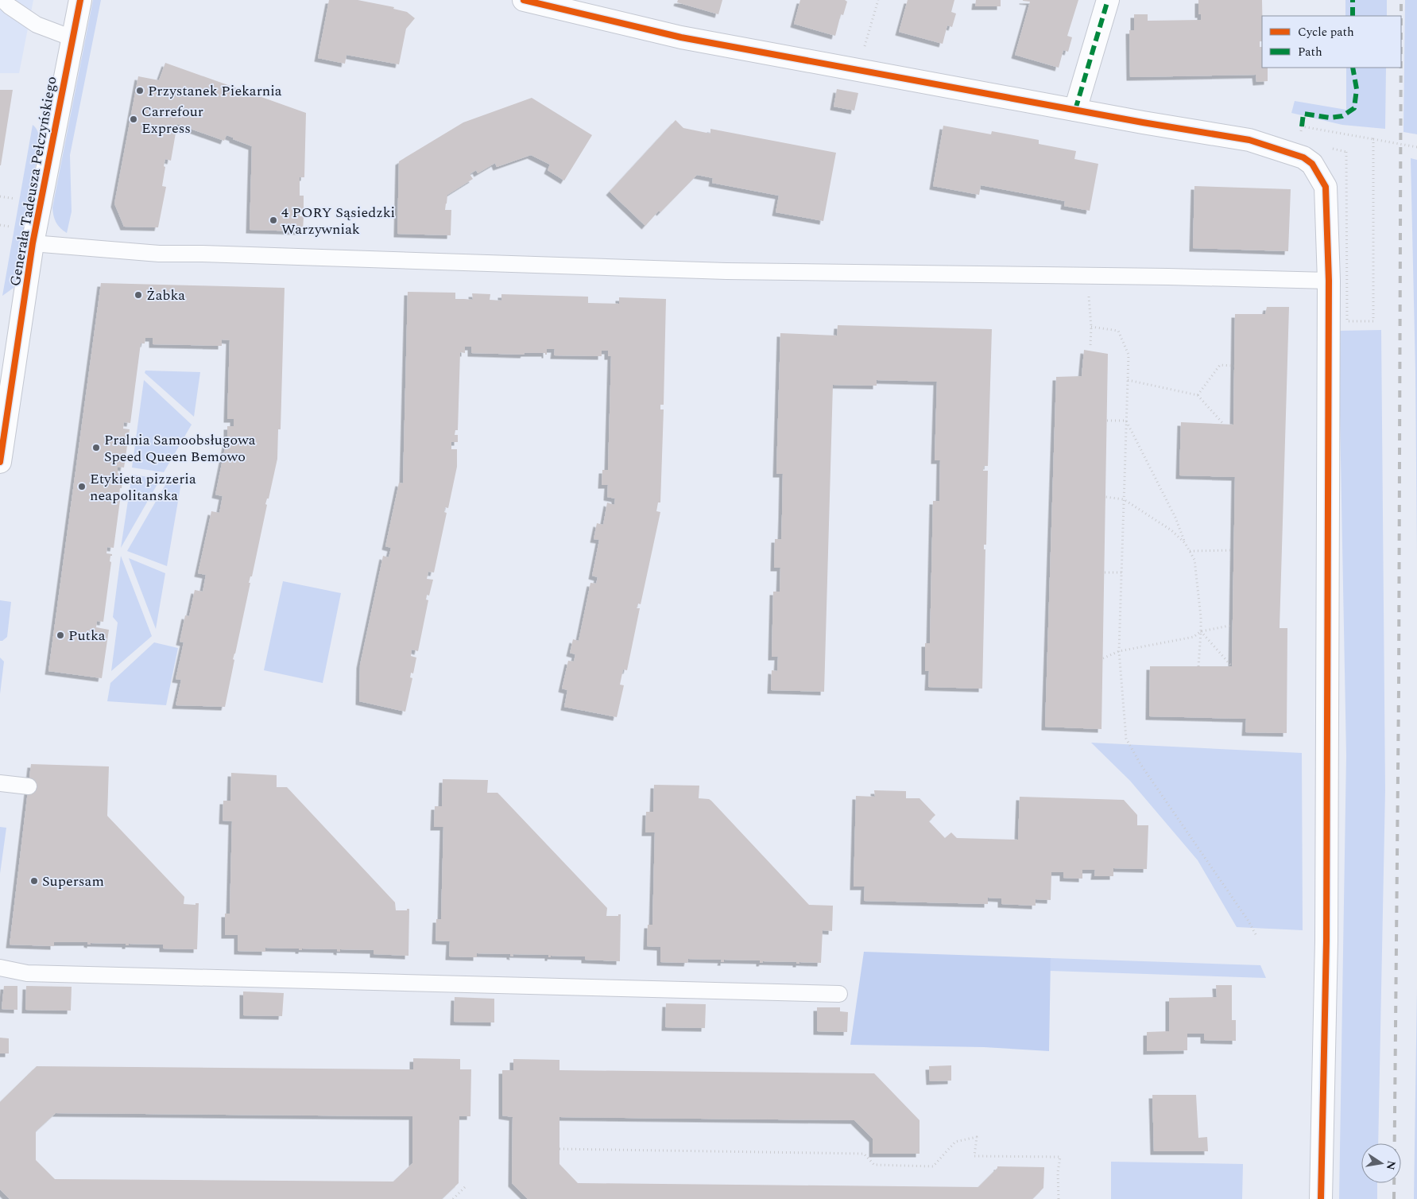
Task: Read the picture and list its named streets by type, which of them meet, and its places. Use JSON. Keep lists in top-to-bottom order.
{
  "streets": {
    "street": ["Generała Tadeusza Pełczyńskiego"]
  },
  "places": [
    "Przystanek Piekarnia",
    "Carrefour Express",
    "4 PORY Sąsiedzki Warzywniak",
    "Żabka",
    "Pralnia Samoobsługowa Speed Queen Bemowo",
    "Etykieta pizzeria neapolitanska",
    "Putka",
    "Supersam"
  ],
  "legend": ["Cycle path", "Path"],
  "north": "right"
}
